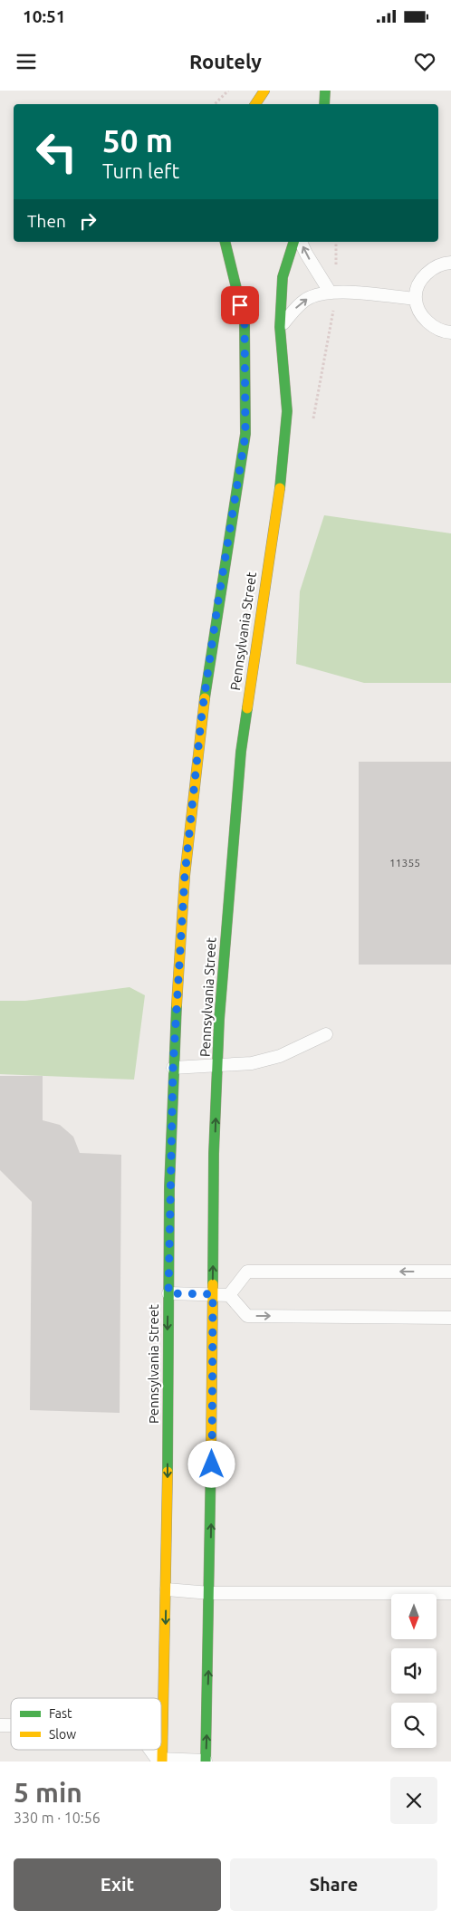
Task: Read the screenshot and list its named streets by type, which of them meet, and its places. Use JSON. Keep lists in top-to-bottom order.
{
  "streets": {
    "main road": ["Pennsylvania Street"]
  },
  "house_numbers": ["11355"],
  "legend": ["Fast", "Slow"],
  "north": "bottom",
  "page": {
    "status": "10:51",
    "header": "Routely",
    "turn": ["50 m", "Turn left"],
    "then": "Then",
    "heading": ["5 min", "330 m · 10:56"],
    "buttons": ["Exit", "Share"]
  }
}
